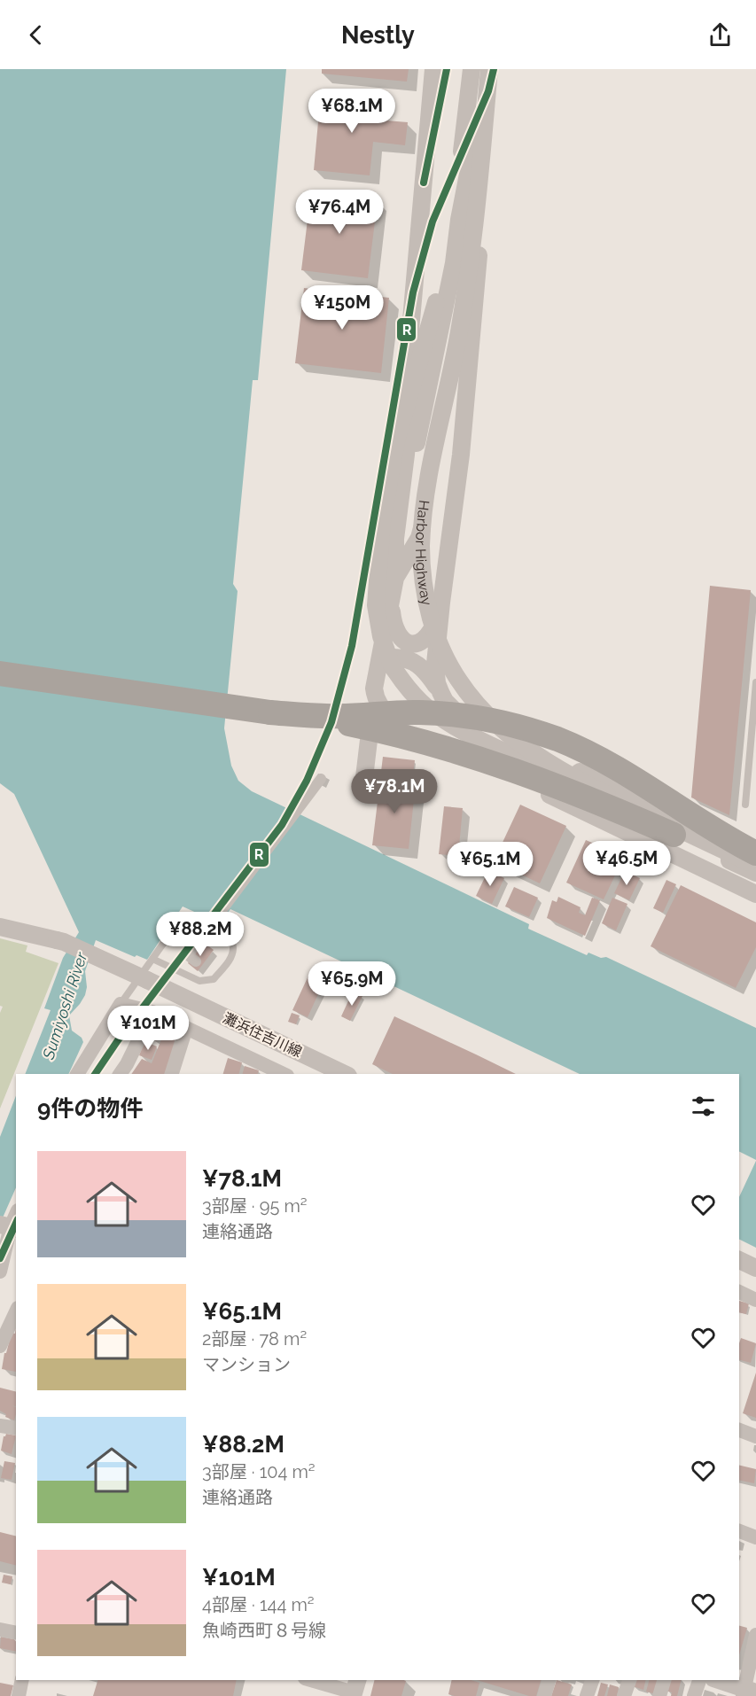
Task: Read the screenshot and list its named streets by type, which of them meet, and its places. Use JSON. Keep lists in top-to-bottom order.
{
  "streets": {
    "street": ["Harbor Highway", "灘浜住吉川線"]
  },
  "water": ["Sumiyoshi River"],
  "lines": ["transit line R"],
  "page": {
    "header": "Nestly",
    "price": [
      "¥68.1M",
      "¥76.4M",
      "¥150M",
      "¥78.1M",
      "¥46.5M",
      "¥65.1M",
      "¥88.2M",
      "¥65.9M",
      "¥101M"
    ],
    "heading": "9件の物件",
    "list": [
      {
        "name": "¥78.1M",
        "note": "3部屋 · 95 m² · 連絡通路"
      },
      {
        "name": "¥65.1M",
        "note": "2部屋 · 78 m² · マンション"
      },
      {
        "name": "¥88.2M",
        "note": "3部屋 · 104 m² · 連絡通路"
      },
      {
        "name": "¥101M",
        "note": "4部屋 · 144 m² · 魚崎西町８号線"
      }
    ]
  }
}
